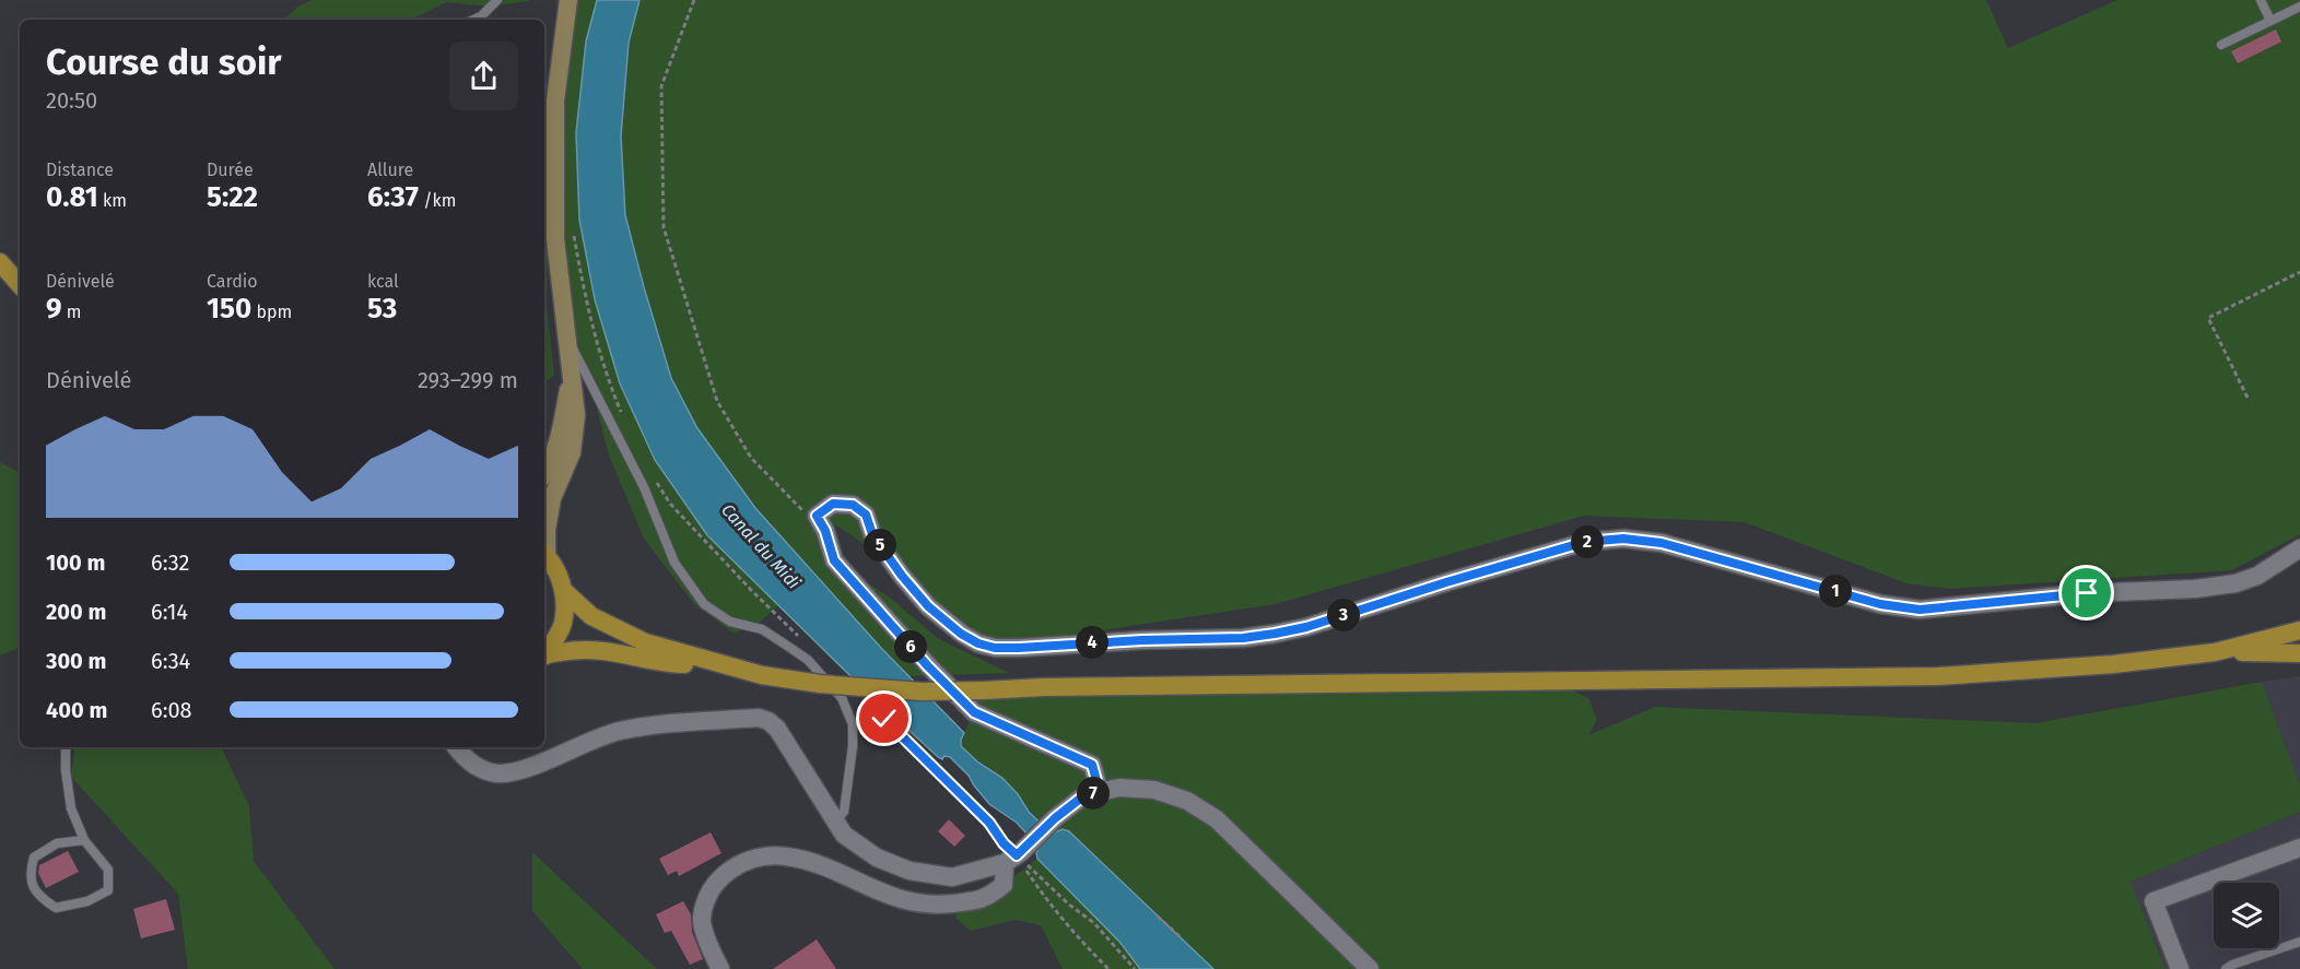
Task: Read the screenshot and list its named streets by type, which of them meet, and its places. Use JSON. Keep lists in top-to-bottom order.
{
  "water": ["Canal du Midi"],
  "page": {
    "heading": ["Course du soir", "20:50"],
    "stats": [
      ["Distance", "0.81 km"],
      ["Durée", "5:22"],
      ["Allure", "6:37 /km"],
      ["Dénivelé", "9 m"],
      ["Cardio", "150 bpm"],
      ["kcal", "53"]
    ],
    "chart": ["Dénivelé", "293–299 m"],
    "pins": [
      "2",
      "5",
      "1",
      "3",
      "4",
      "6",
      "7"
    ],
    "list": [
      {
        "name": "100 m",
        "note": "6:32"
      },
      {
        "name": "200 m",
        "note": "6:14"
      },
      {
        "name": "300 m",
        "note": "6:34"
      },
      {
        "name": "400 m",
        "note": "6:08"
      }
    ]
  }
}
